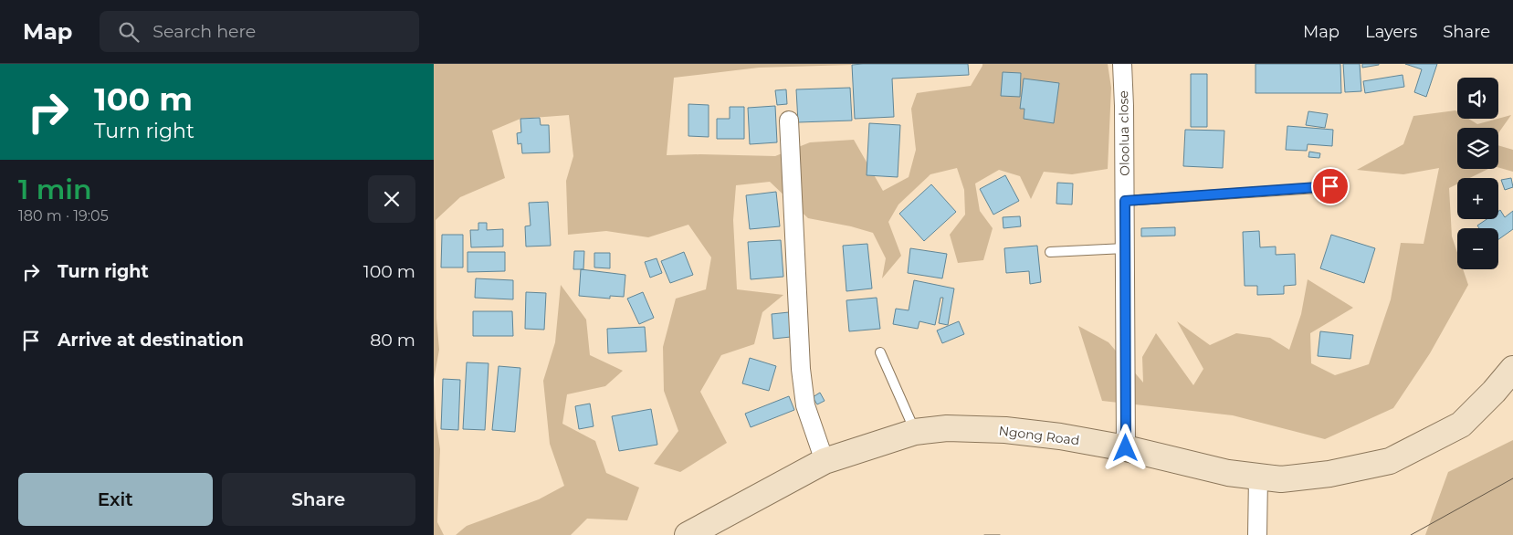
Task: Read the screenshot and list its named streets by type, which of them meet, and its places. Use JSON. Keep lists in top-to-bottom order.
{
  "streets": {
    "main road": ["Ngong Road"],
    "street": ["Oloolua close"]
  },
  "crossings": [
    ["Oloolua close", "Ngong Road"]
  ],
  "page": {
    "header": "Map",
    "search": "Search here",
    "nav": ["Map", "Layers", "Share"],
    "turn": ["100 m", "Turn right"],
    "map_buttons": ["+", "−"],
    "heading": ["1 min", "180 m · 19:05"],
    "list": [
      {
        "name": "Turn right",
        "value": "100 m"
      },
      {
        "name": "Arrive at destination",
        "value": "80 m"
      }
    ],
    "buttons": ["Exit", "Share"]
  }
}
